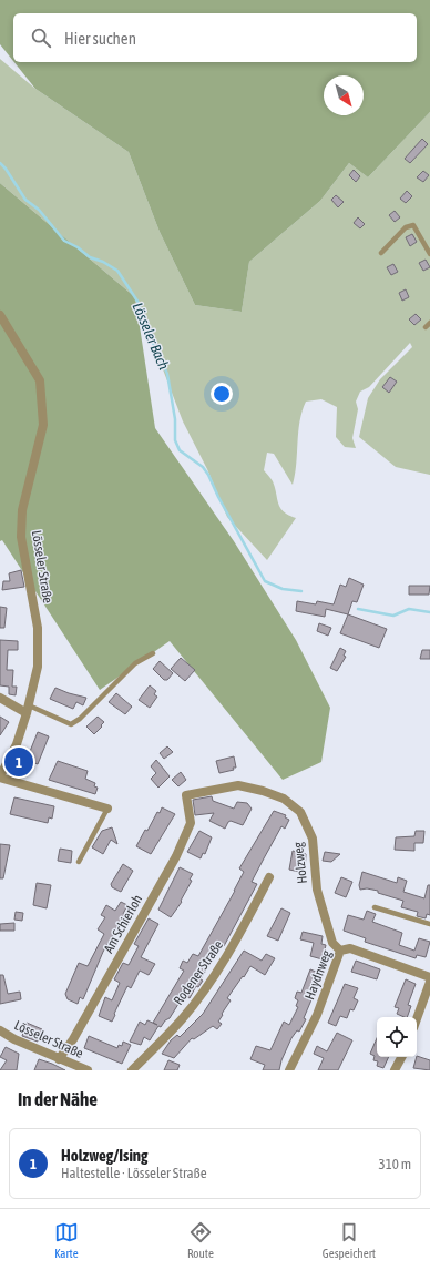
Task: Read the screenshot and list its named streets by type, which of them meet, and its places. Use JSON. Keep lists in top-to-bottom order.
{
  "streets": {
    "street": [
      "Lösseler Straße",
      "Holzweg",
      "Am Schierloh",
      "Rodener Straße",
      "Haydnweg"
    ]
  },
  "crossings": [
    ["Lösseler Straße", "Am Schierloh"],
    ["Holzweg", "Am Schierloh"],
    ["Holzweg", "Haydnweg"]
  ],
  "water": ["Lösseler Bach"],
  "north": "bottom right",
  "page": {
    "search": "Hier suchen",
    "pins": "1",
    "heading": "In der Nähe",
    "list": [
      {
        "mark": "1",
        "name": "Holzweg/Ising",
        "note": "Haltestelle · Lösseler Straße",
        "value": "310 m"
      }
    ],
    "nav": ["Karte", "Route", "Gespeichert"]
  }
}
